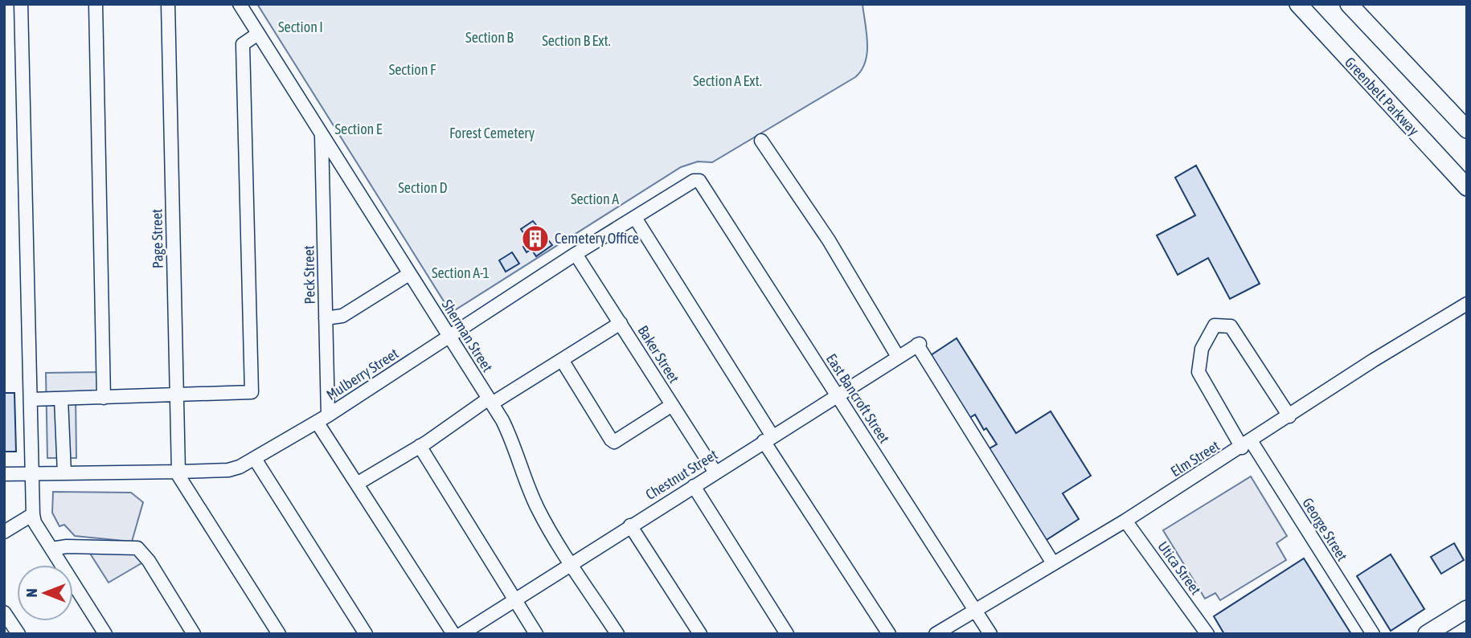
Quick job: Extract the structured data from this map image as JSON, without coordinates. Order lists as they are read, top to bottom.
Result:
{
  "streets": {
    "main road": ["Greenbelt Parkway"],
    "street": [
      "Page Street",
      "Peck Street",
      "Sherman Street",
      "Baker Street",
      "Mulberry Street",
      "East Bancroft Street",
      "Elm Street",
      "Chestnut Street",
      "George Street",
      "Utica Street"
    ]
  },
  "crossings": [
    ["Page Street", "Mulberry Street"],
    ["Peck Street", "Sherman Street"],
    ["Peck Street", "Mulberry Street"],
    ["Sherman Street", "Mulberry Street"],
    ["Sherman Street", "Chestnut Street"],
    ["Baker Street", "Mulberry Street"],
    ["Baker Street", "Chestnut Street"],
    ["Mulberry Street", "East Bancroft Street"],
    ["East Bancroft Street", "Elm Street"],
    ["East Bancroft Street", "Chestnut Street"],
    ["Elm Street", "Chestnut Street"],
    ["Elm Street", "George Street"],
    ["Elm Street", "Utica Street"]
  ],
  "parks": [
    "Section I",
    "Section B",
    "Section B Ext.",
    "Section F",
    "Section A Ext.",
    "Section E",
    "Forest Cemetery",
    "Section D",
    "Section A",
    "Section A-1"
  ],
  "places": {
    "building": ["Cemetery Office"]
  },
  "north": "left"
}
